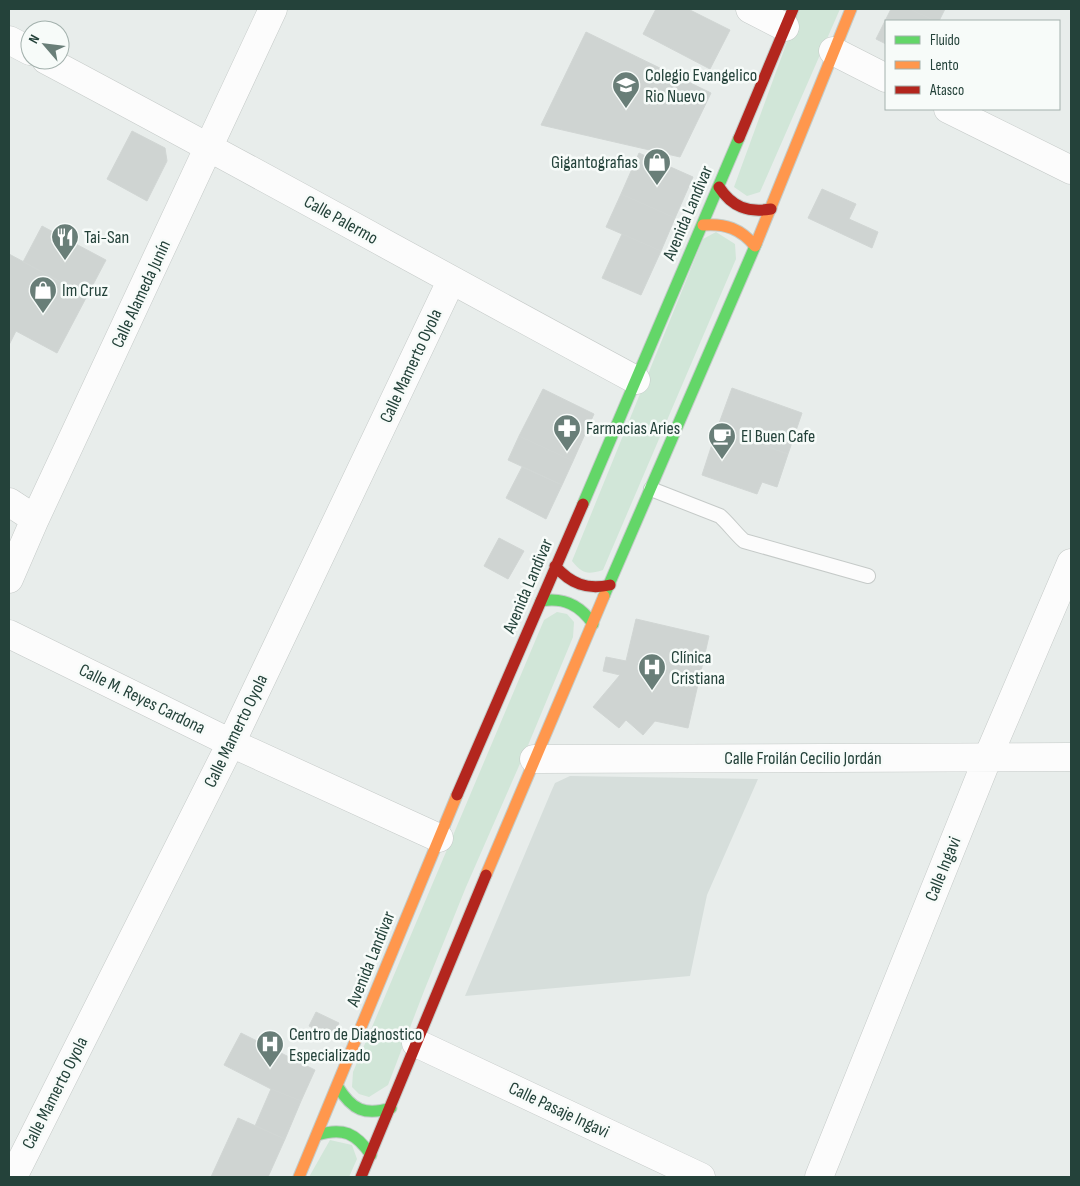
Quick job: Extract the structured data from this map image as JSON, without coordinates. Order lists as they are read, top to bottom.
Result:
{
  "streets": {
    "main road": ["Avenida Landivar"],
    "street": [
      "Calle Palermo",
      "Calle Alameda Junín",
      "Calle Mamerto Oyola",
      "Calle M. Reyes Cardona",
      "Calle Froilán Cecilio Jordán",
      "Calle Ingavi",
      "Calle Pasaje Ingavi"
    ]
  },
  "crossings": [
    ["Avenida Landivar", "Calle Palermo"],
    ["Avenida Landivar", "Calle M. Reyes Cardona"],
    ["Calle Palermo", "Calle Alameda Junín"],
    ["Calle Palermo", "Calle Mamerto Oyola"],
    ["Calle Mamerto Oyola", "Calle M. Reyes Cardona"],
    ["Calle Froilán Cecilio Jordán", "Calle Ingavi"]
  ],
  "places": {
    "school or university": ["Colegio Evangelico Rio Nuevo"],
    "shop": ["Gigantografias", "Im Cruz"],
    "restaurant": ["Tai-San"],
    "pharmacy": ["Farmacias Aries"],
    "cafe": ["El Buen Cafe"],
    "hospital": ["Clínica Cristiana", "Centro de Diagnostico Especializado"]
  },
  "legend": ["Fluido", "Lento", "Atasco"],
  "north": "top left"
}
